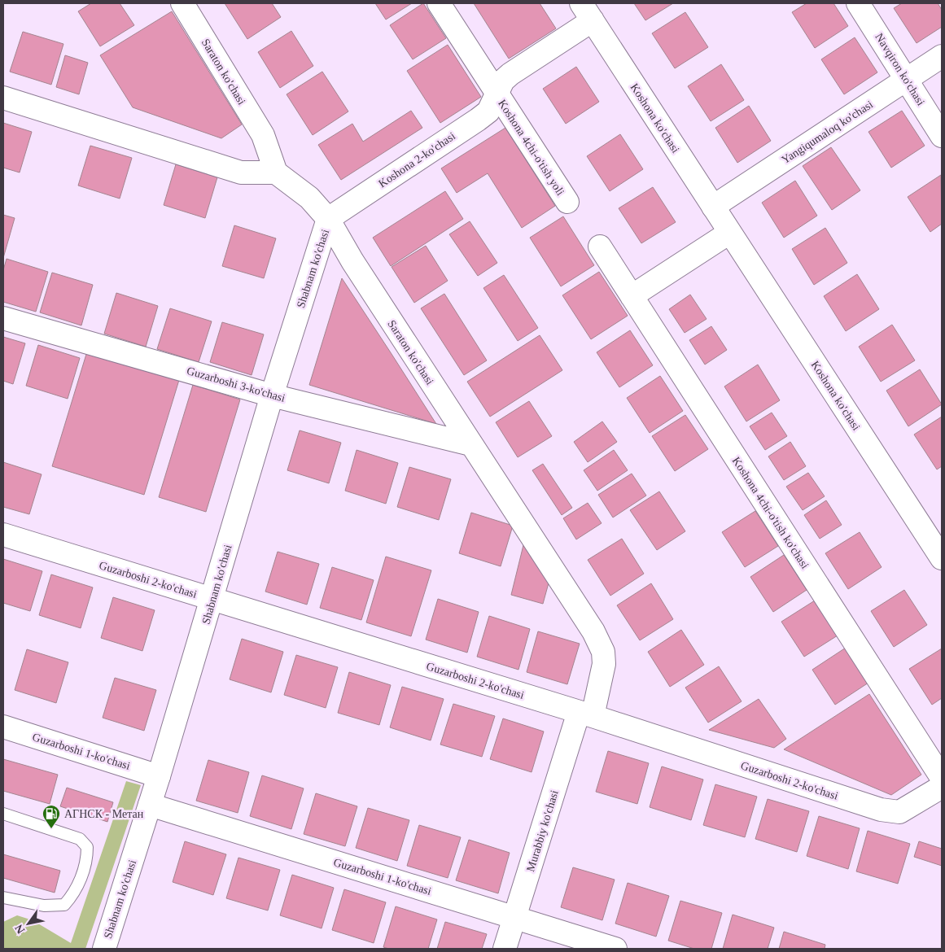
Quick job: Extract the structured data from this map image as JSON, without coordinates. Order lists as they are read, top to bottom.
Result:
{
  "streets": {
    "street": [
      "Navqiron ko'chasi",
      "Saraton ko'chasi",
      "Koshona ko'chasi",
      "Yangiqumaloq ko'chasi",
      "Koshona 4chi-o'tish yoli",
      "Koshona 2-ko'chasi",
      "Shabnam ko'chasi",
      "Guzarboshi 3-ko'chasi",
      "Koshona 4chi-o'tish ko'chasi",
      "Guzarboshi 2-ko'chasi",
      "Guzarboshi 1-ko'chasi",
      "Murabbiy ko'chasi"
    ]
  },
  "crossings": [
    ["Navqiron ko'chasi", "Yangiqumaloq ko'chasi"],
    ["Saraton ko'chasi", "Koshona 2-ko'chasi"],
    ["Saraton ko'chasi", "Shabnam ko'chasi"],
    ["Saraton ko'chasi", "Guzarboshi 3-ko'chasi"],
    ["Saraton ko'chasi", "Guzarboshi 2-ko'chasi"],
    ["Saraton ko'chasi", "Murabbiy ko'chasi"],
    ["Koshona ko'chasi", "Yangiqumaloq ko'chasi"],
    ["Koshona ko'chasi", "Koshona 2-ko'chasi"],
    ["Koshona 4chi-o'tish yoli", "Koshona 2-ko'chasi"],
    ["Koshona 2-ko'chasi", "Shabnam ko'chasi"],
    ["Shabnam ko'chasi", "Guzarboshi 3-ko'chasi"],
    ["Shabnam ko'chasi", "Guzarboshi 2-ko'chasi"],
    ["Shabnam ko'chasi", "Guzarboshi 1-ko'chasi"],
    ["Guzarboshi 2-ko'chasi", "Murabbiy ko'chasi"],
    ["Guzarboshi 1-ko'chasi", "Murabbiy ko'chasi"]
  ],
  "places": {
    "fuel station": ["АГНСК - Метан"]
  },
  "north": "bottom left"
}
